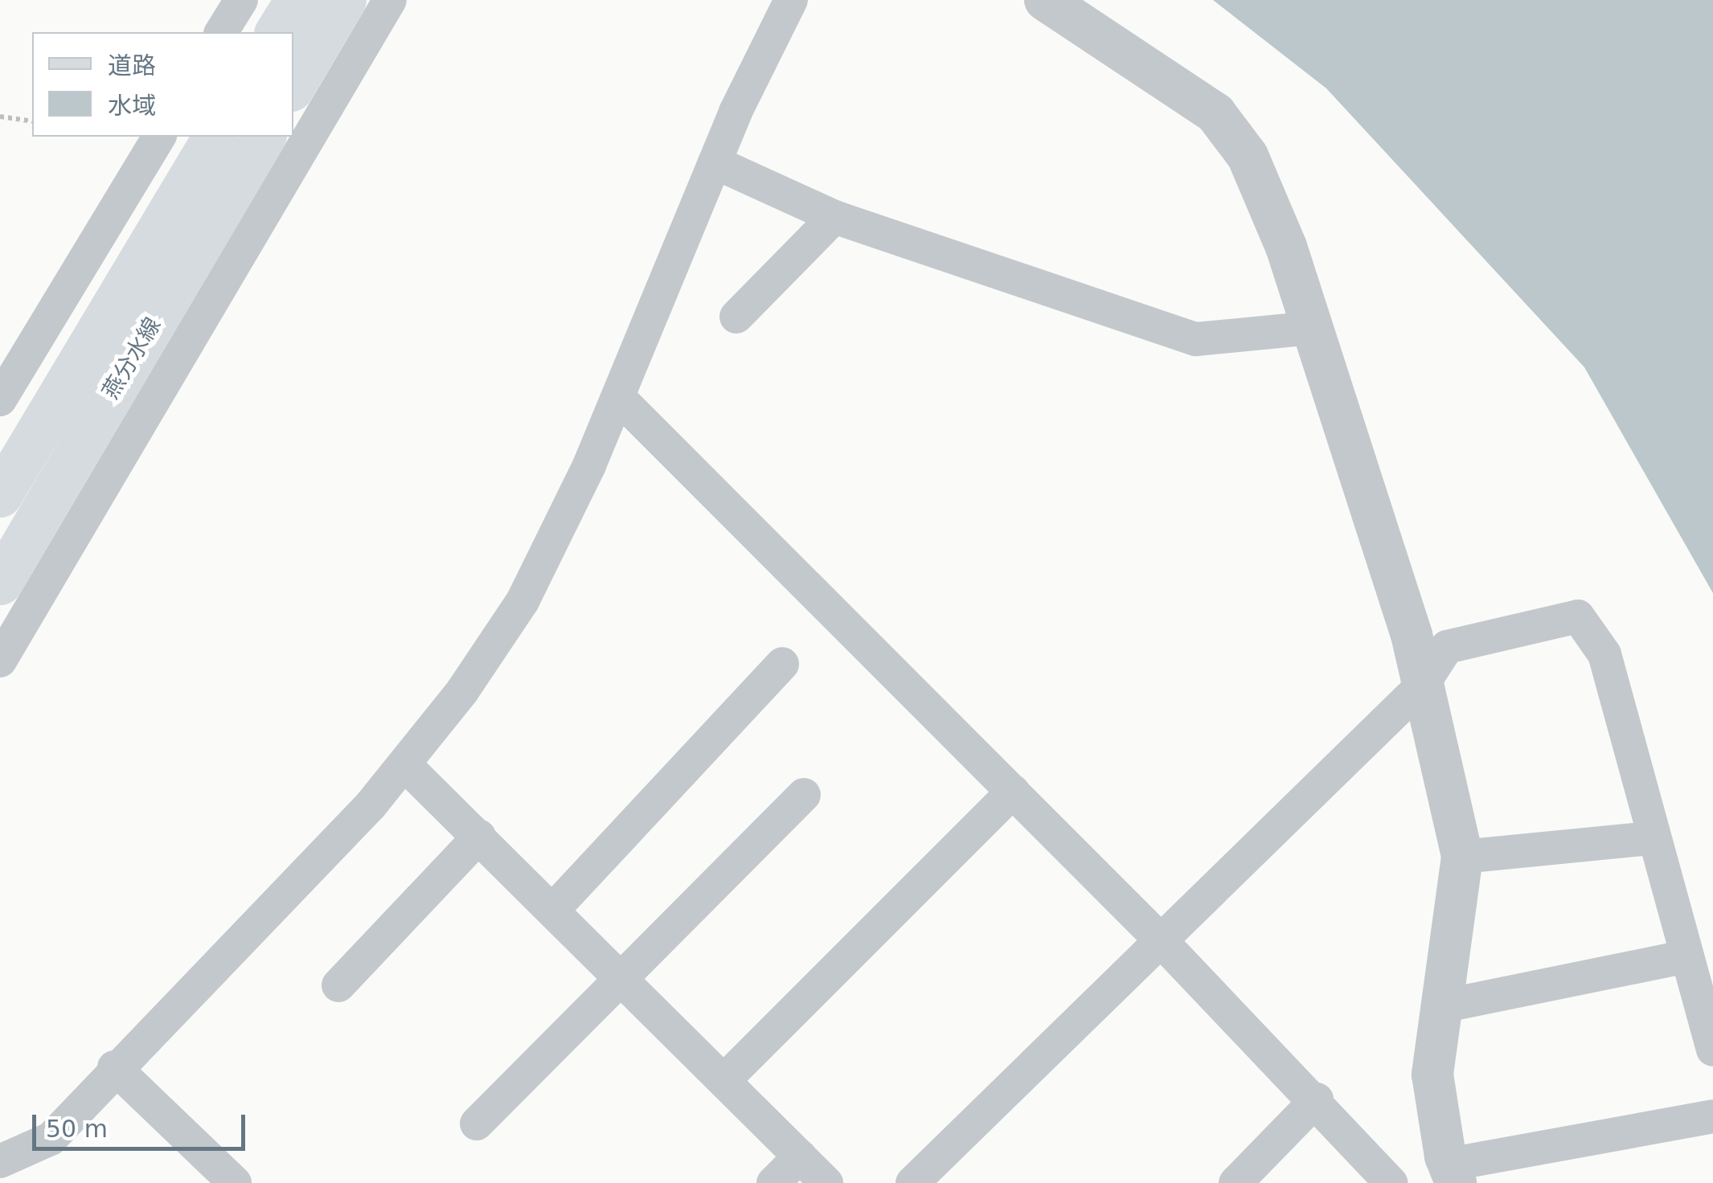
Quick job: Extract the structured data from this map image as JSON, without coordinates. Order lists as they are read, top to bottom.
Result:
{
  "streets": {
    "main road": ["燕分水線"]
  },
  "legend": ["道路", "水域"],
  "scale_bar": "50 m"
}
